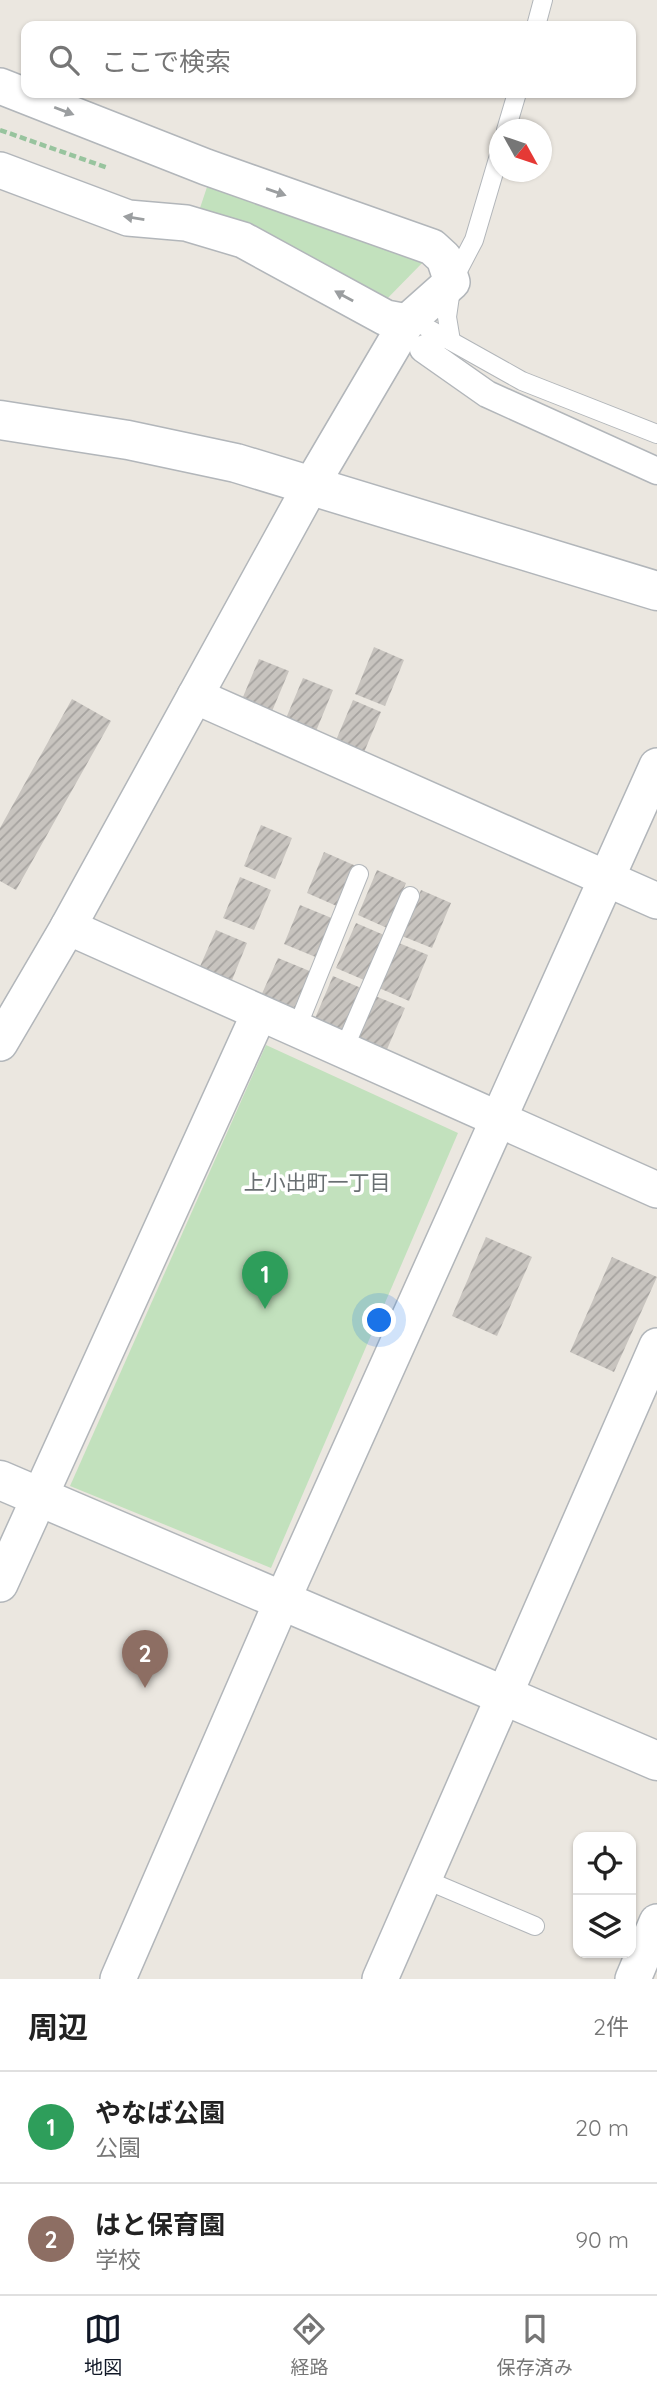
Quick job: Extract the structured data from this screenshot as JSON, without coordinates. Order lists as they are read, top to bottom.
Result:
{
  "districts": ["上小出町一丁目"],
  "north": "bottom right",
  "page": {
    "search": "ここで検索",
    "pins": ["1", "2"],
    "heading": ["周辺", "2件"],
    "list": [
      {
        "mark": "1",
        "name": "やなば公園",
        "note": "公園",
        "value": "20 m"
      },
      {
        "mark": "2",
        "name": "はと保育園",
        "note": "学校",
        "value": "90 m"
      }
    ],
    "nav": ["地図", "経路", "保存済み"]
  }
}
